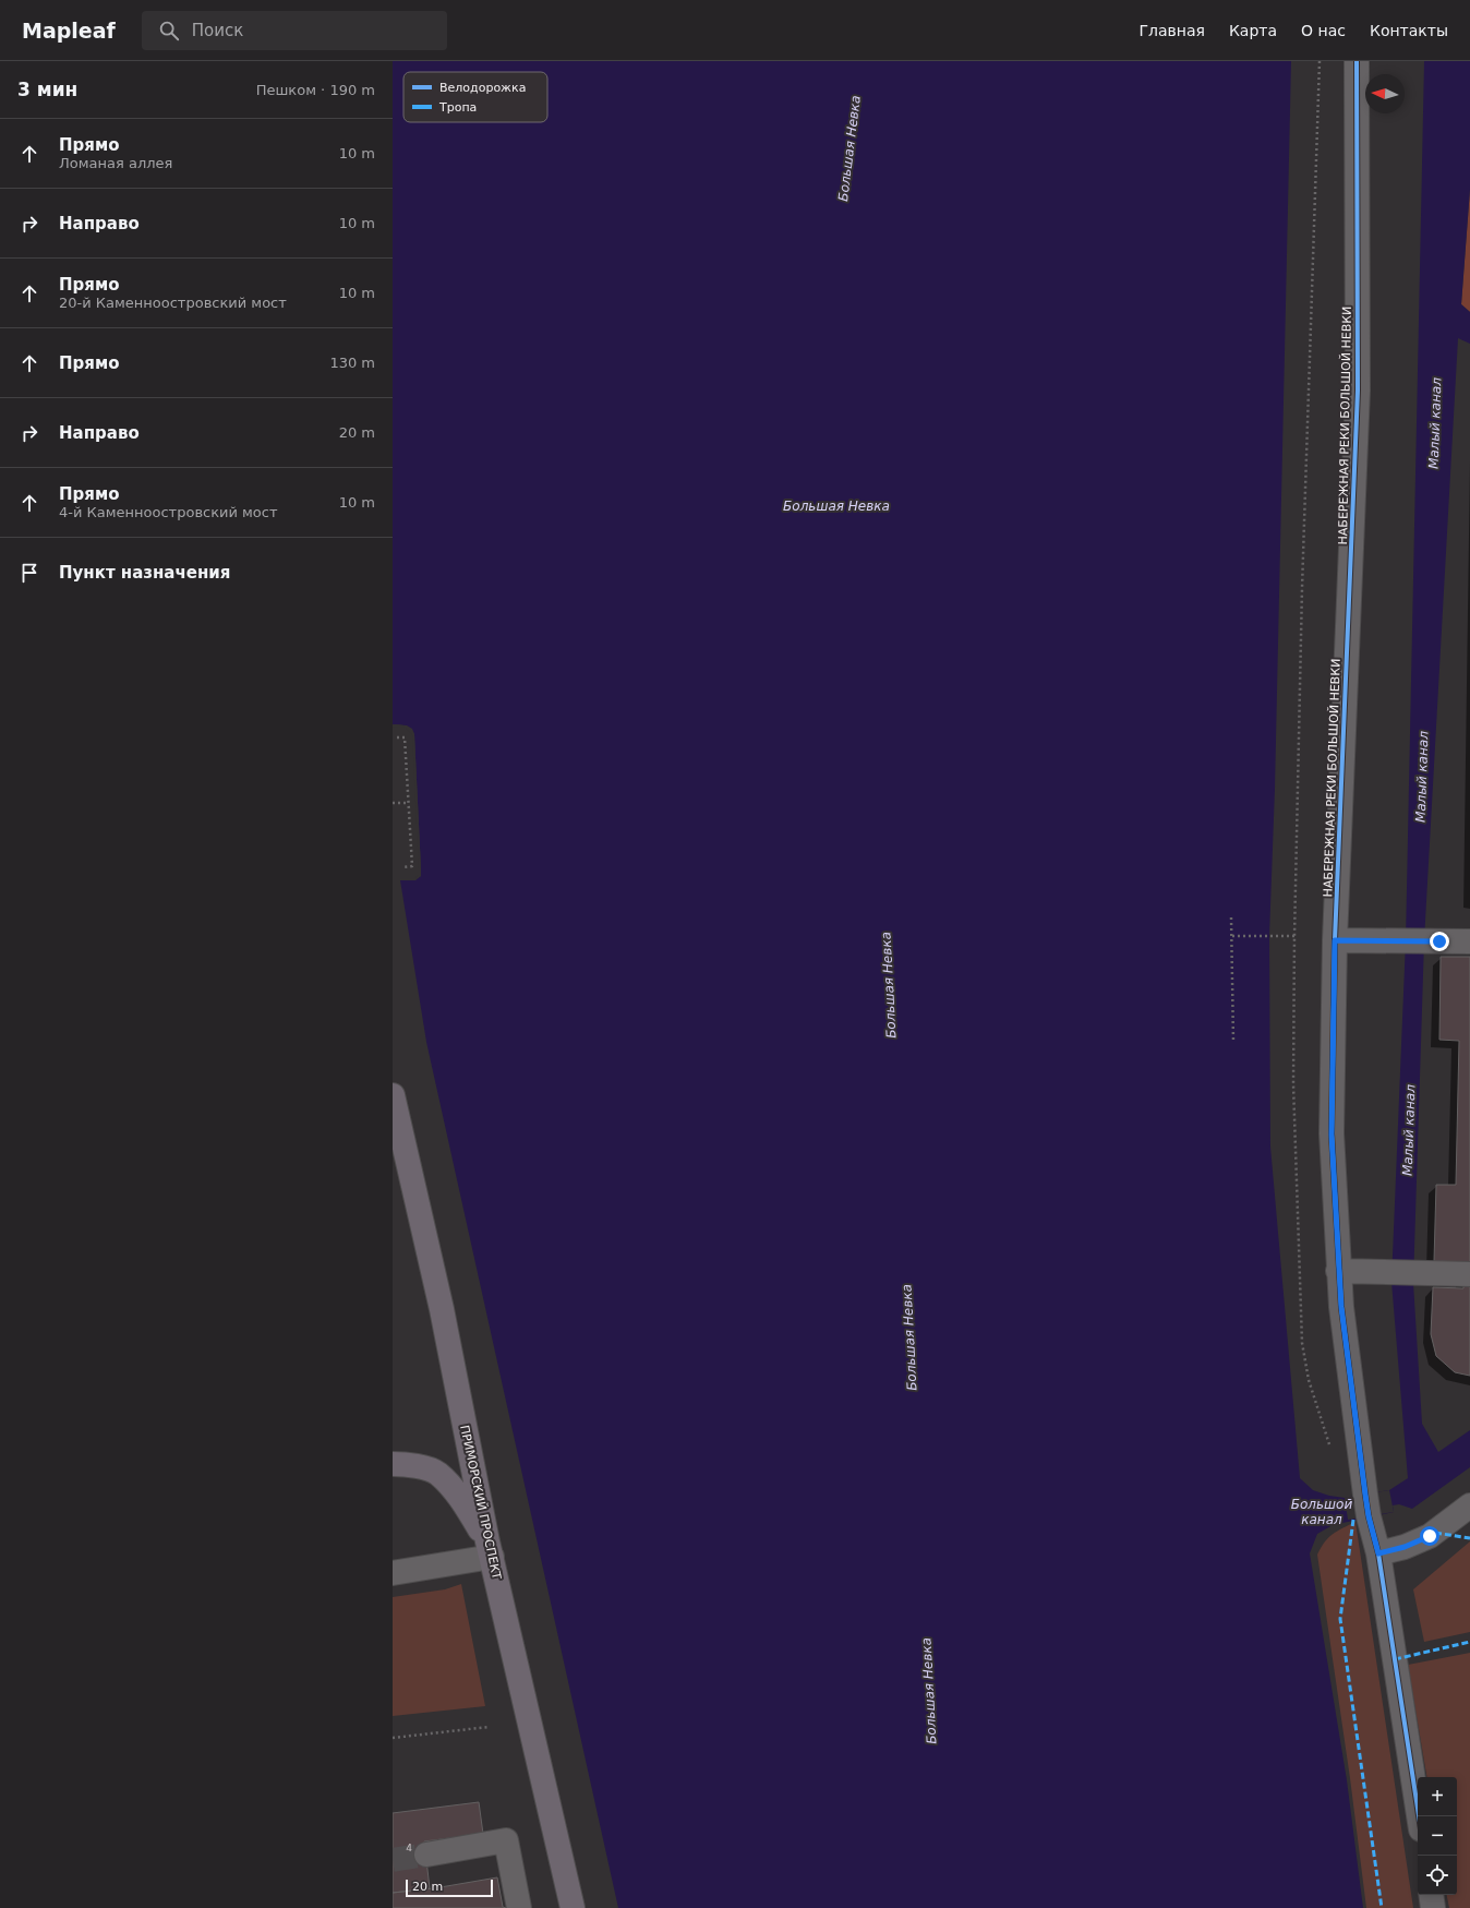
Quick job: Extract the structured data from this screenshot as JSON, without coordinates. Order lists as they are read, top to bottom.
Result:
{
  "streets": {
    "main road": ["ПРИМОРСКИЙ ПРОСПЕКТ"],
    "street": ["НАБЕРЕЖНАЯ РЕКИ БОЛЬШОЙ НЕВКИ"]
  },
  "water": ["Большая Невка", "Малый канал", "Большой канал"],
  "house_numbers": ["4"],
  "legend": ["Велодорожка", "Тропа"],
  "scale_bar": "20 m",
  "north": "left",
  "page": {
    "header": "Mapleaf",
    "search": "Поиск",
    "nav": [
      "Главная",
      "Карта",
      "О нас",
      "Контакты"
    ],
    "heading": ["3 мин", "Пешком · 190 m"],
    "list": [
      ["Прямо", "Ломаная аллея", "10 m"],
      ["Направо", "10 m"],
      ["Прямо", "20-й Каменноостровский мост", "10 m"],
      ["Прямо", "130 m"],
      ["Направо", "20 m"],
      ["Прямо", "4-й Каменноостровский мост", "10 m"],
      "Пункт назначения"
    ],
    "map_buttons": ["+", "−"],
    "scale": "20 m"
  }
}
